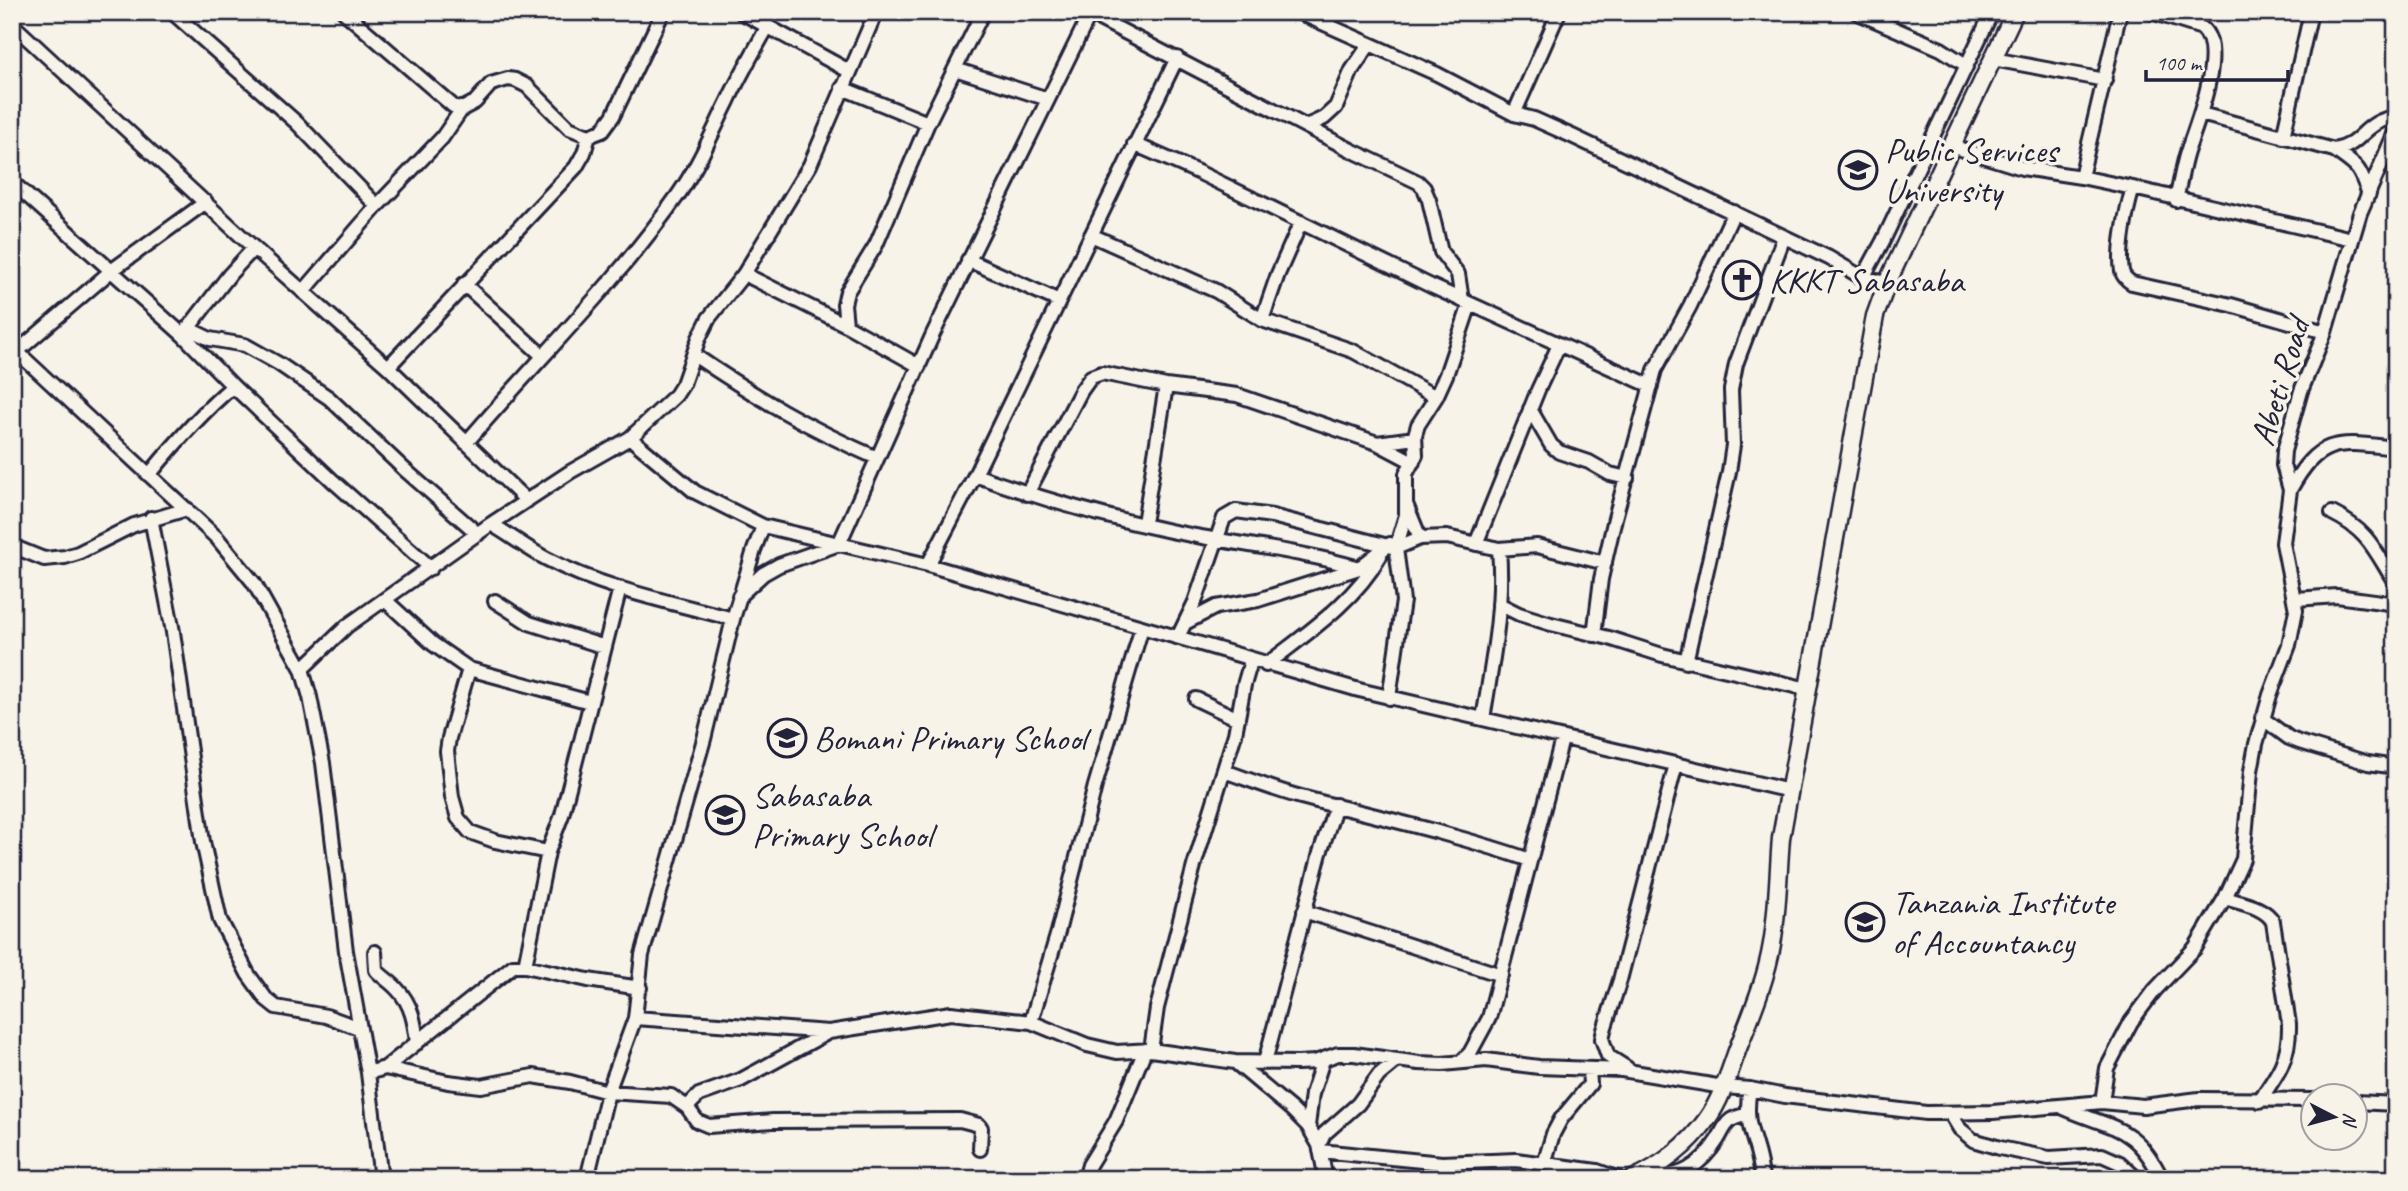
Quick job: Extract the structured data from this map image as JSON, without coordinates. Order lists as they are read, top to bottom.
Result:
{
  "streets": {
    "street": ["Abeti Road"]
  },
  "places": {
    "school or university": [
      "Public Services University",
      "Bomani Primary School",
      "Sabasaba Primary School",
      "Tanzania Institute of Accountancy"
    ],
    "church": ["KKKT Sabasaba"]
  },
  "scale_bar": "100 m",
  "north": "right"
}
